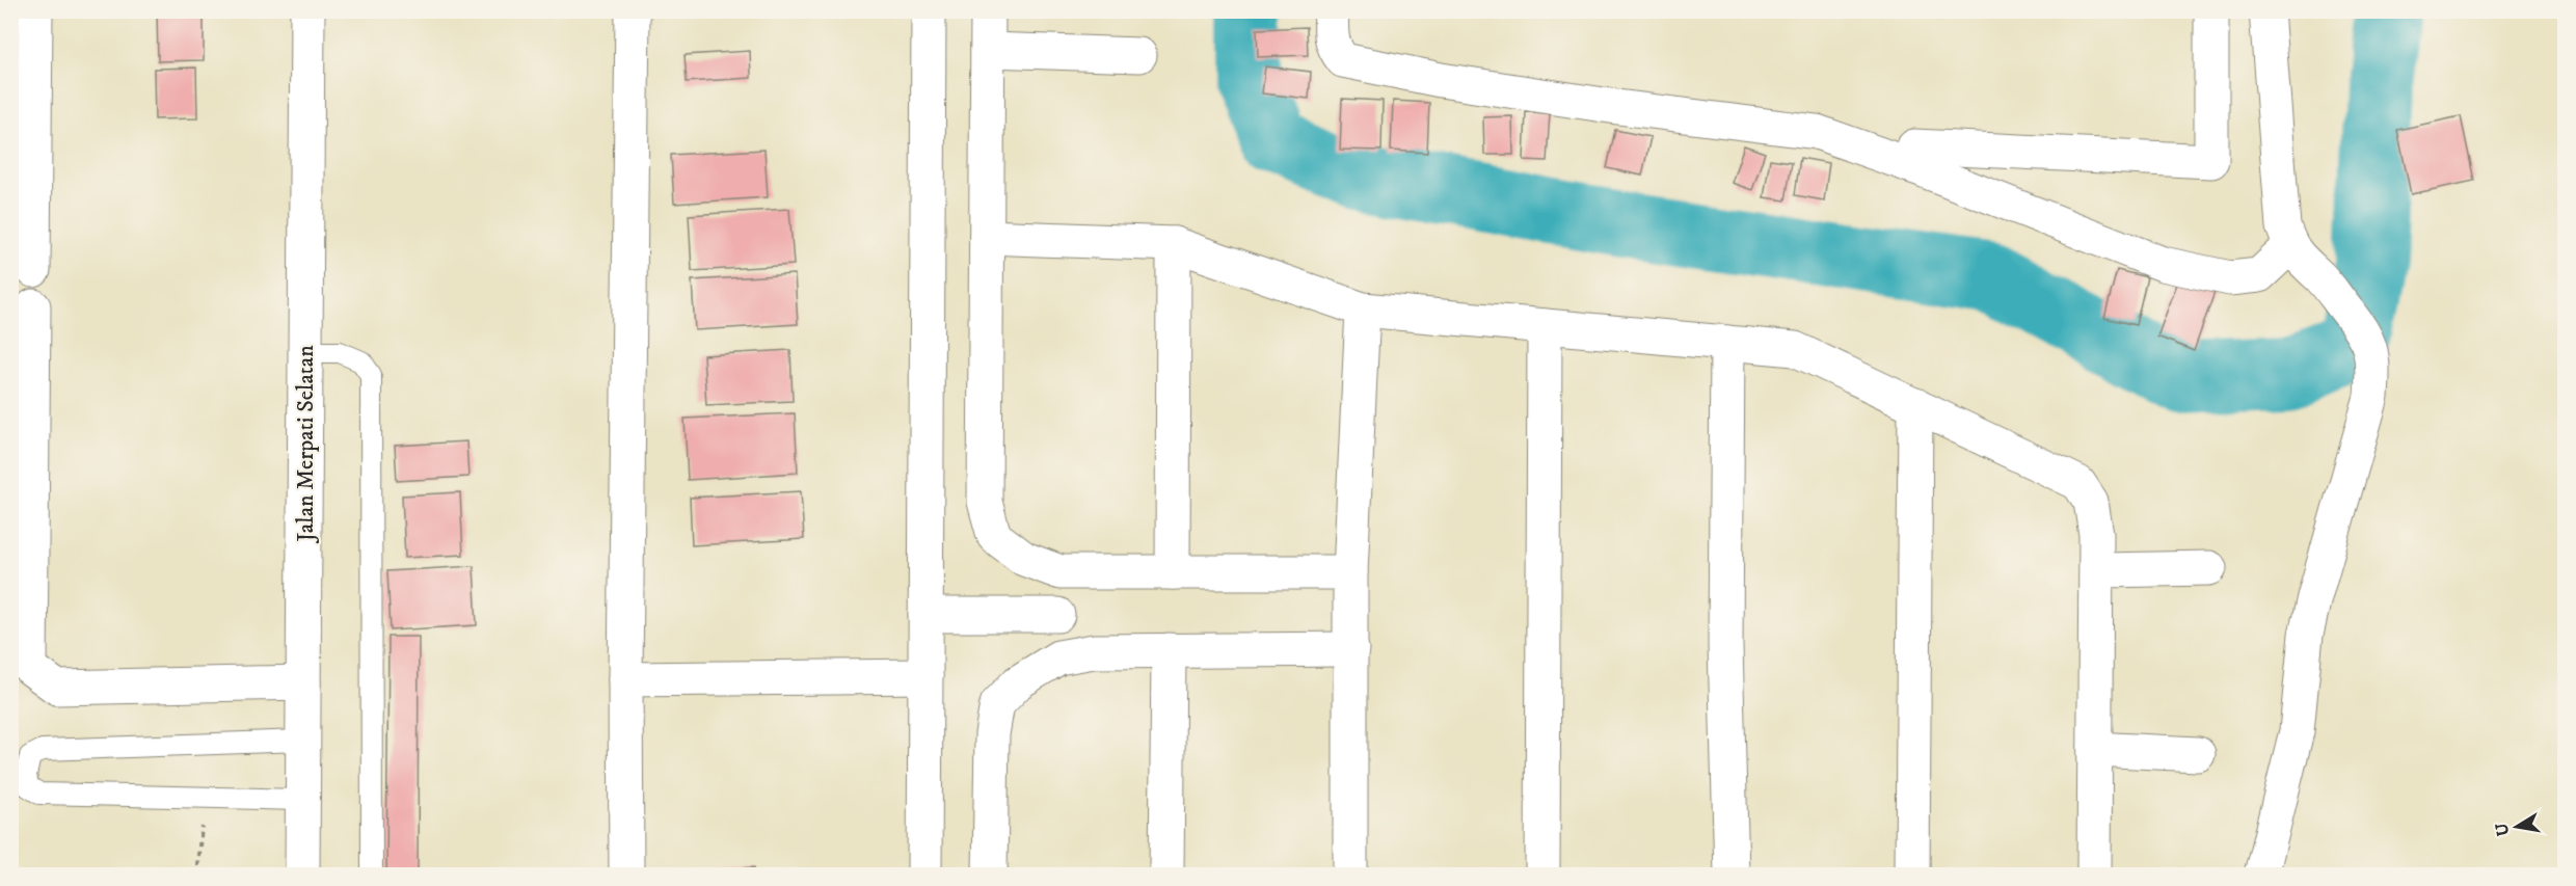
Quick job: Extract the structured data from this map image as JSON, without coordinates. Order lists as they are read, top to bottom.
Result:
{
  "streets": {
    "street": ["Jalan Merpati Selatan"]
  },
  "north": "left"
}
